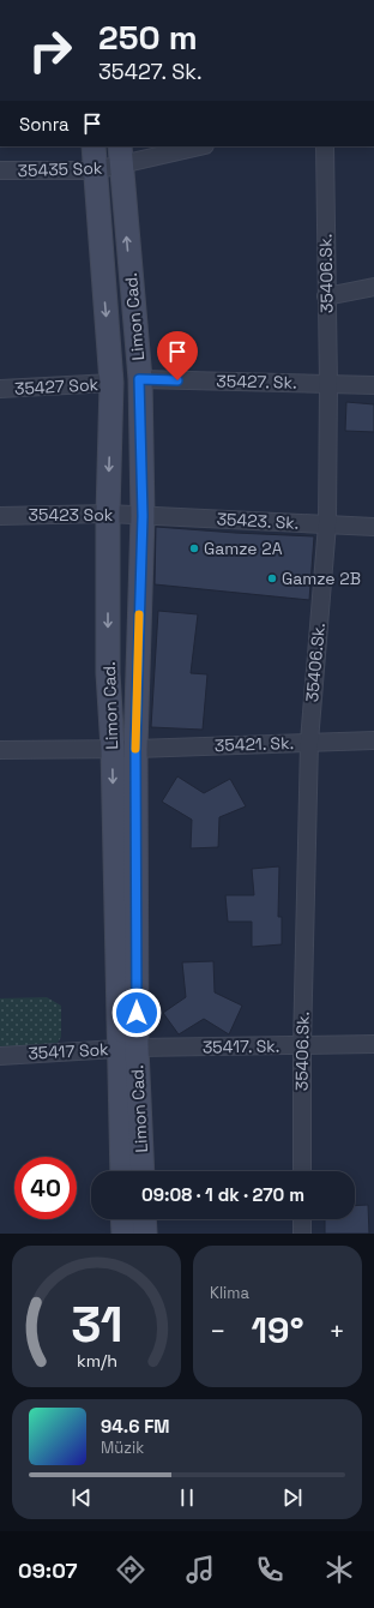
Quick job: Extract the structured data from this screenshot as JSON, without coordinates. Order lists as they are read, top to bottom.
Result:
{
  "streets": {
    "street": [
      "35435 Sok",
      "35406.Sk.",
      "Limon Cad.",
      "35427. Sk.",
      "35427 Sok",
      "35423 Sok",
      "35423. Sk.",
      "35421. Sk.",
      "35417. Sk.",
      "35417 Sok"
    ]
  },
  "crossings": [
    ["35435 Sok", "Limon Cad."],
    ["35406.Sk.", "35427. Sk."],
    ["35406.Sk.", "35423. Sk."],
    ["35406.Sk.", "35421. Sk."],
    ["35406.Sk.", "35417. Sk."],
    ["Limon Cad.", "35427. Sk."],
    ["Limon Cad.", "35427 Sok"],
    ["Limon Cad.", "35423 Sok"],
    ["Limon Cad.", "35423. Sk."],
    ["Limon Cad.", "35421. Sk."],
    ["Limon Cad.", "35417. Sk."],
    ["Limon Cad.", "35417 Sok"],
    ["35423 Sok", "35423. Sk."],
    ["35417. Sk.", "35417 Sok"]
  ],
  "places": ["Gamze 2A", "Gamze 2B"],
  "page": {
    "turn": ["250 m", "35427. Sk."],
    "then": "Sonra",
    "limit": "40",
    "trip": "09:08 · 1 dk · 270 m",
    "tile": "Klima",
    "heat": ["−", "19°", "+"],
    "song": ["94.6 FM", "Müzik"],
    "tabs": "09:07",
    "gauge": ["31", "km/h"]
  }
}
